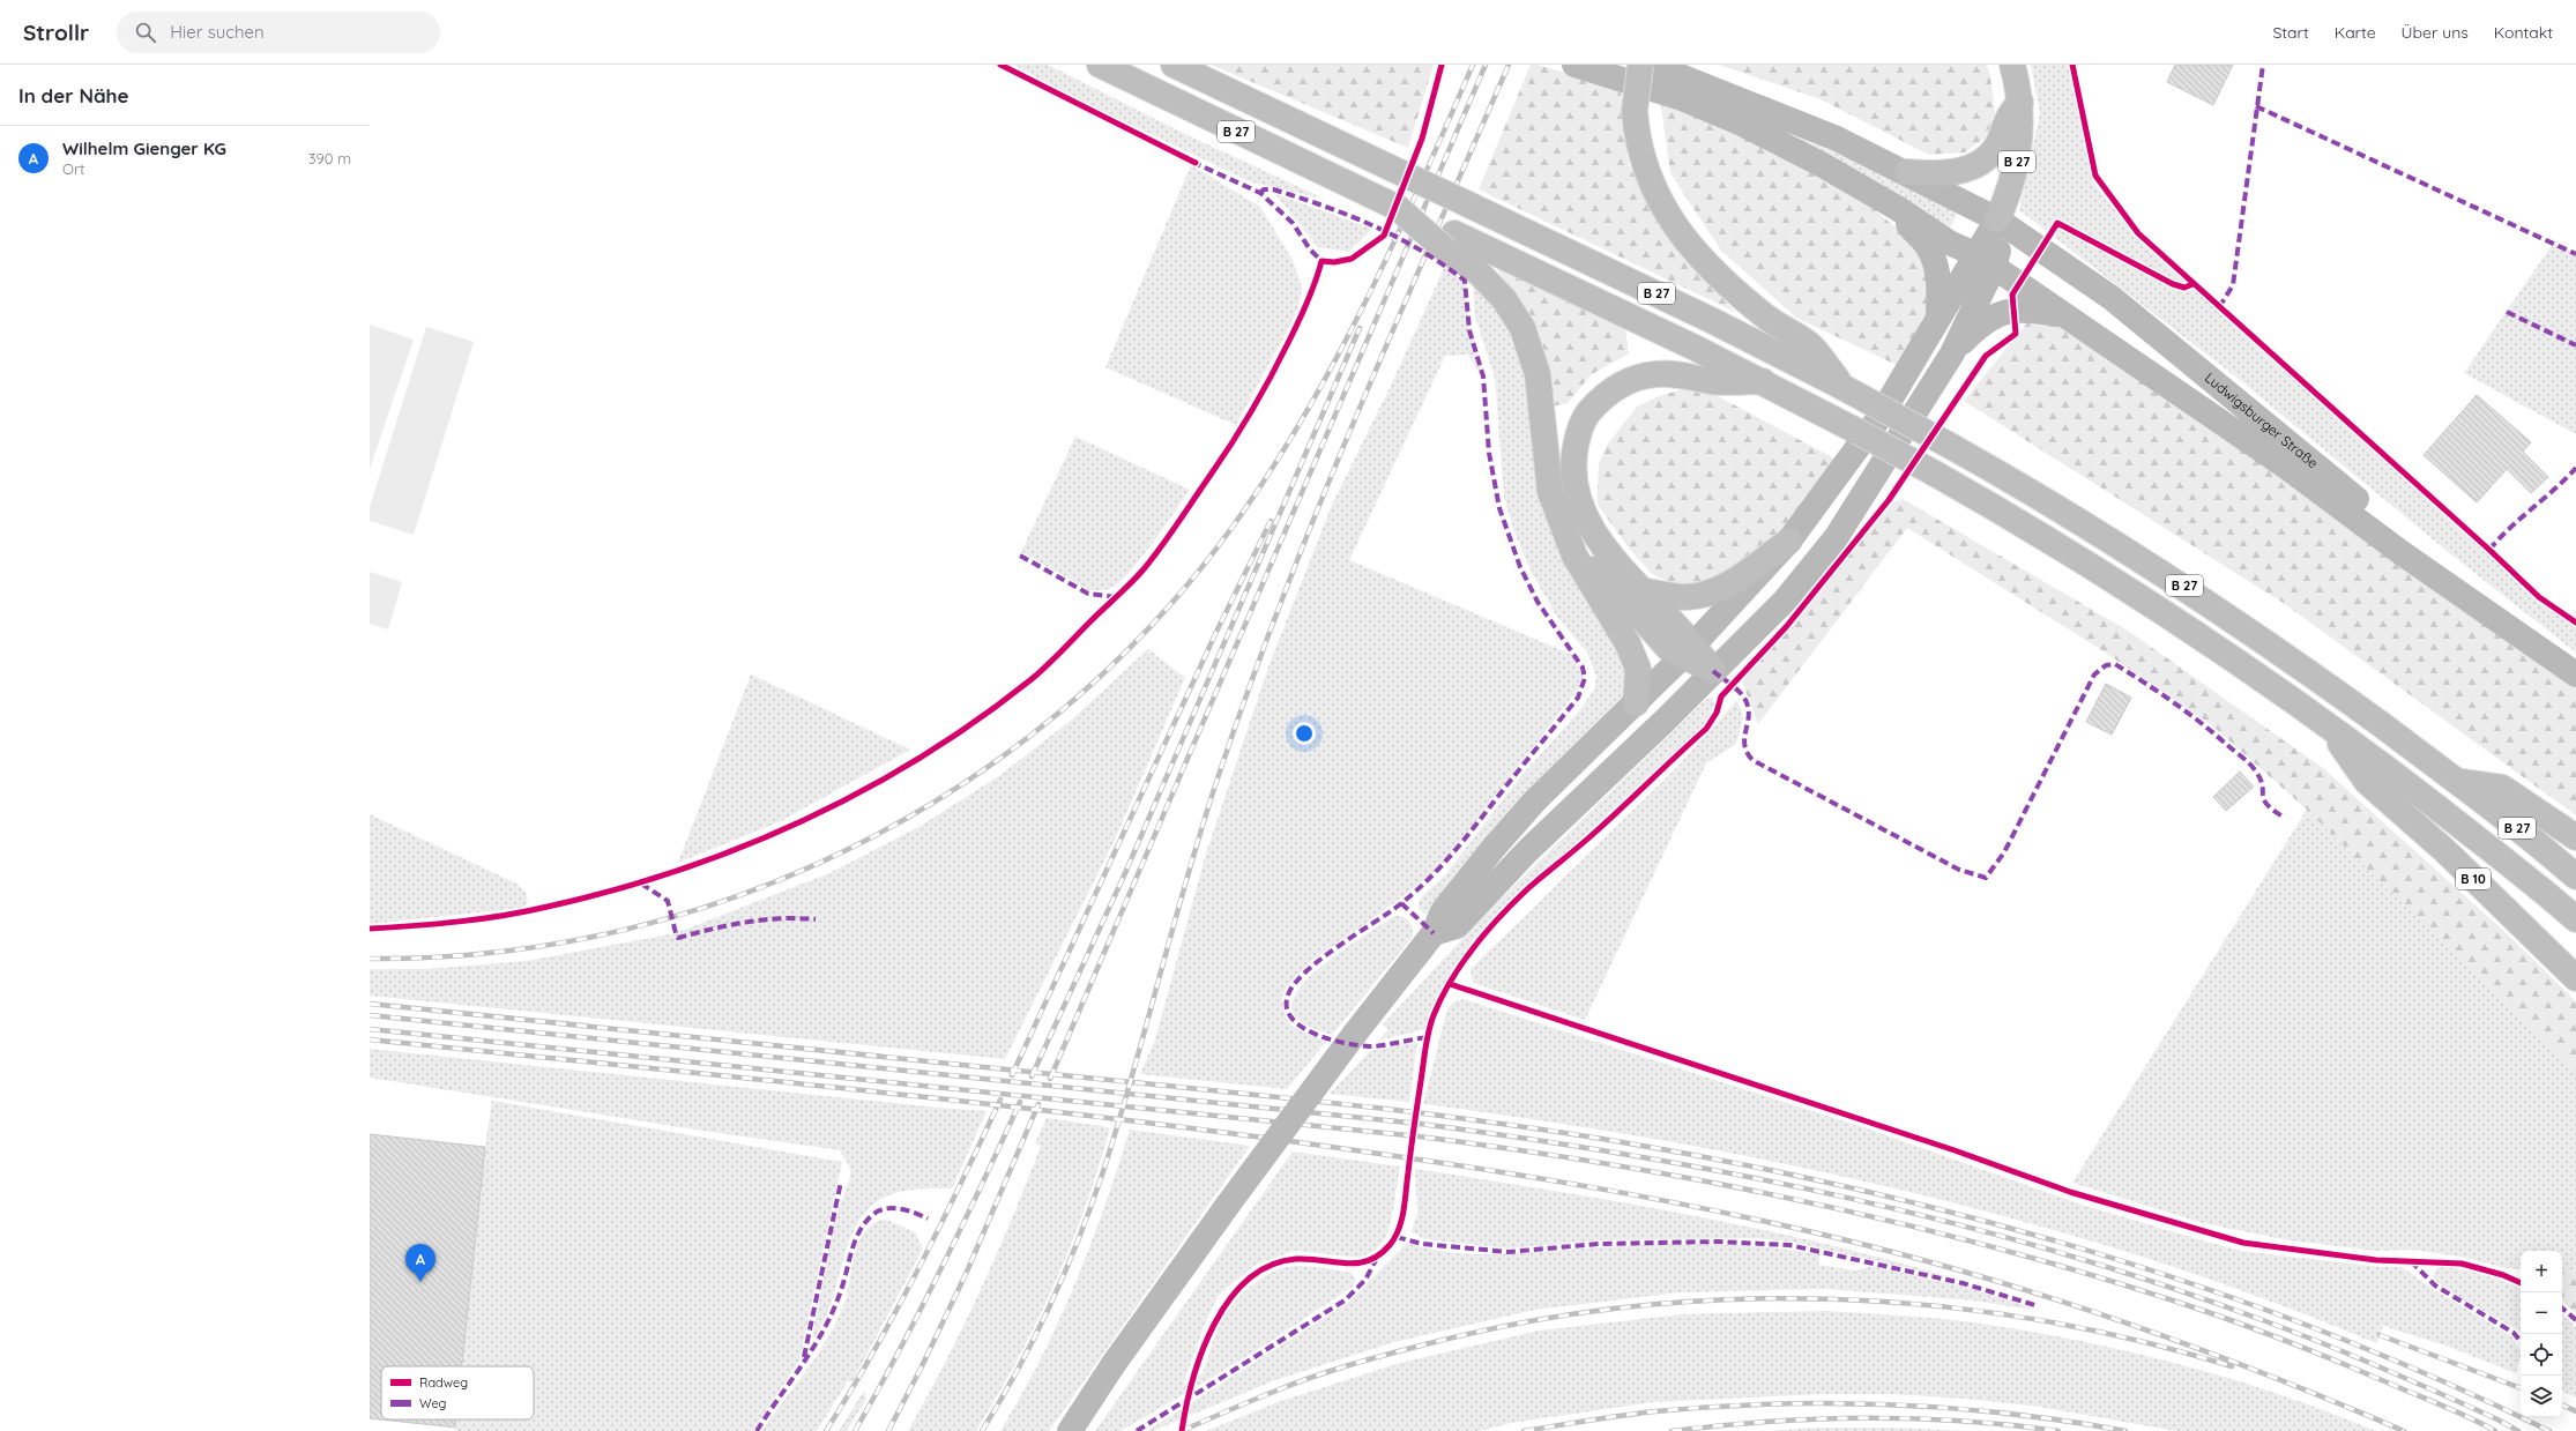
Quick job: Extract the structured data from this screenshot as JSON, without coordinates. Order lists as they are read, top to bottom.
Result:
{
  "streets": {
    "highway": ["B 27", "B 10"],
    "main road": ["Ludwigsburger Straße"]
  },
  "crossings": [
    ["B 27", "Ludwigsburger Straße"],
    ["B 27", "B 10"]
  ],
  "legend": ["Radweg", "Weg"],
  "page": {
    "header": "Strollr",
    "search": "Hier suchen",
    "nav": [
      "Start",
      "Karte",
      "Über uns",
      "Kontakt"
    ],
    "heading": "In der Nähe",
    "list": [
      {
        "mark": "A",
        "name": "Wilhelm Gienger KG",
        "note": "Ort",
        "value": "390 m"
      }
    ],
    "pins": "A",
    "map_buttons": ["+", "−"]
  }
}
